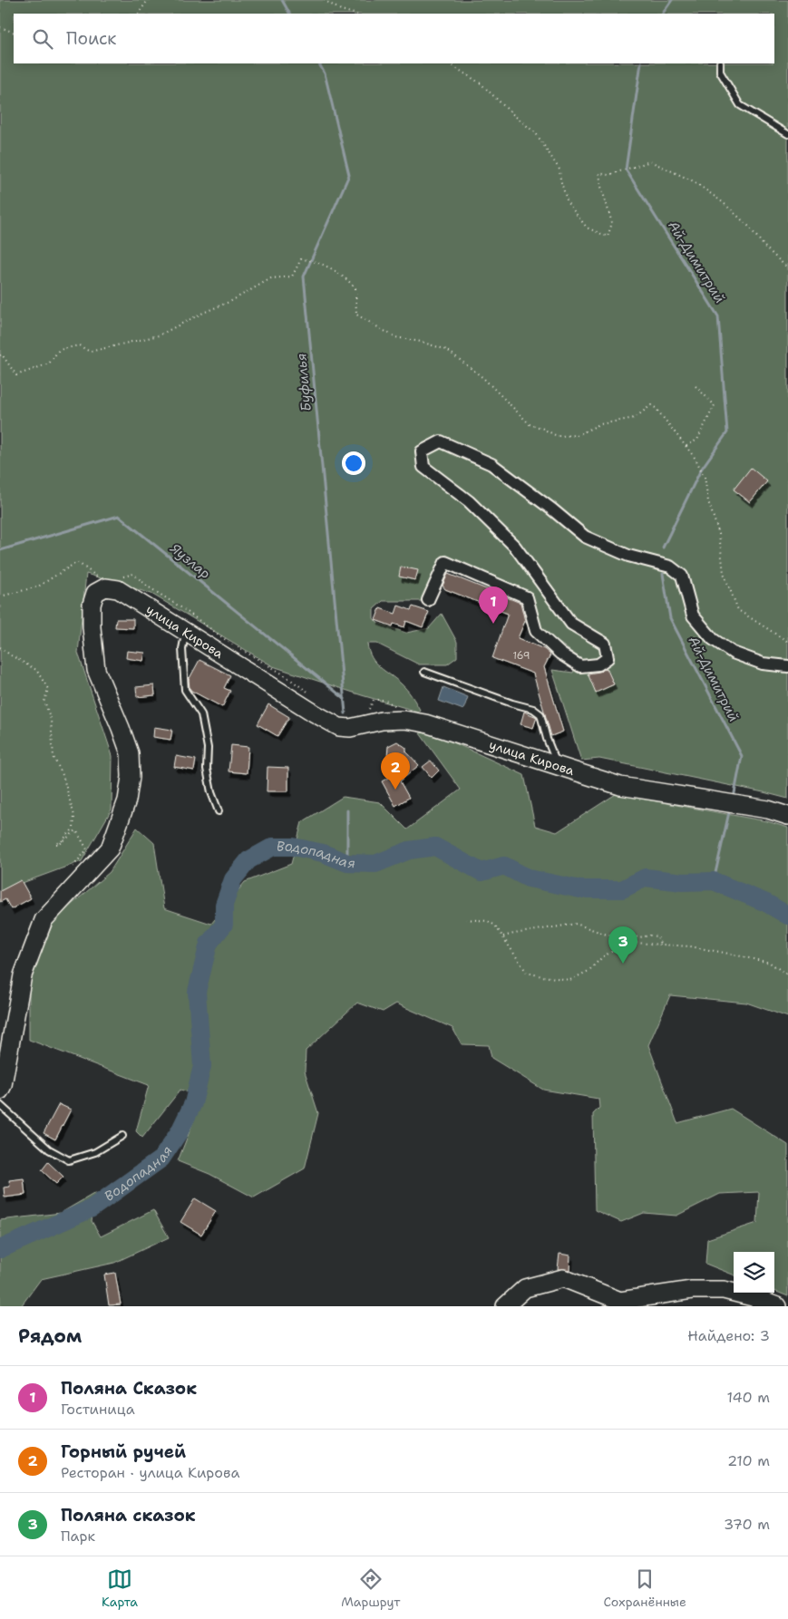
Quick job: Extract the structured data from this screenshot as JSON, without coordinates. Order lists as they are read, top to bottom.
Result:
{
  "streets": {
    "street": ["улица Кирова"]
  },
  "water": [
    "Ай-Димитрий",
    "Буфилья",
    "Яузлар",
    "Водопадная"
  ],
  "house_numbers": ["169"],
  "page": {
    "search": "Поиск",
    "pins": ["1", "2", "3"],
    "heading": ["Рядом", "Найдено: 3"],
    "list": [
      {
        "mark": "1",
        "name": "Поляна Сказок",
        "note": "Гостиница",
        "value": "140 m"
      },
      {
        "mark": "2",
        "name": "Горный ручей",
        "note": "Ресторан · улица Кирова",
        "value": "210 m"
      },
      {
        "mark": "3",
        "name": "Поляна сказок",
        "note": "Парк",
        "value": "370 m"
      }
    ],
    "nav": ["Карта", "Маршрут", "Сохранённые"]
  }
}
